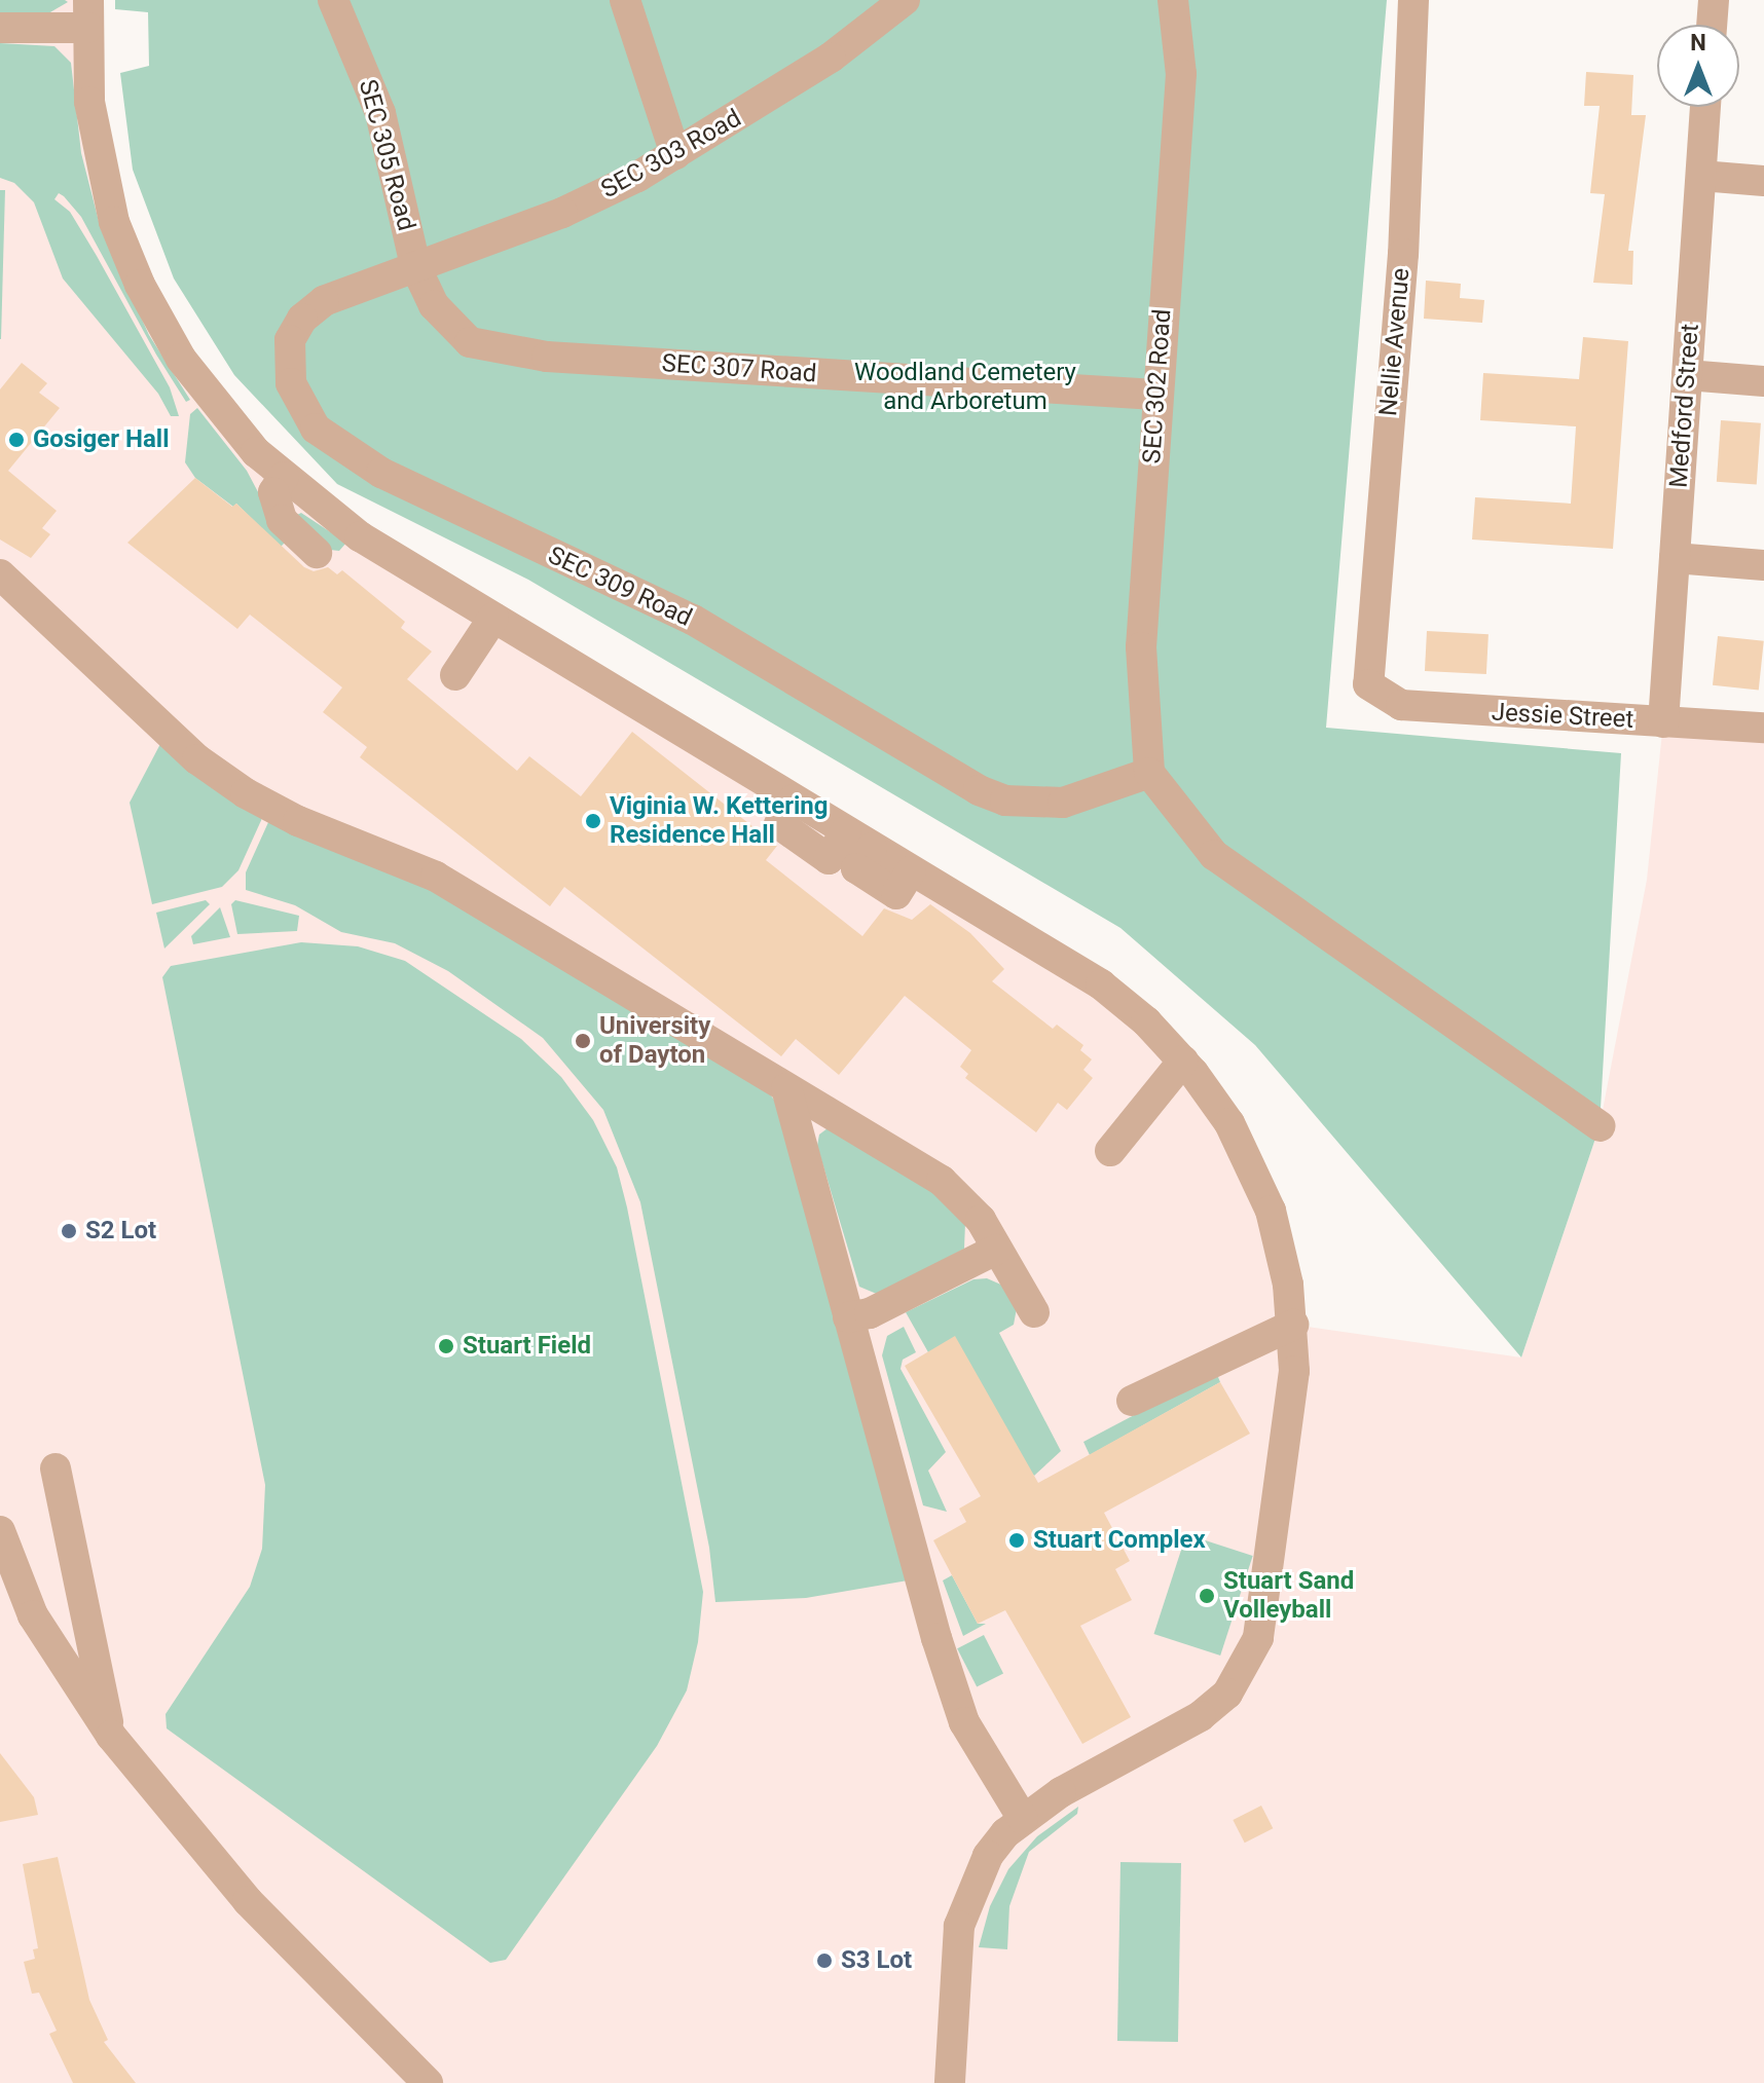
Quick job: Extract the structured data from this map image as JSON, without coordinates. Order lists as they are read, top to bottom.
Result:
{
  "streets": {
    "street": [
      "SEC 303 Road",
      "SEC 305 Road",
      "Nellie Avenue",
      "SEC 307 Road",
      "SEC 302 Road",
      "Medford Street",
      "SEC 309 Road",
      "Jessie Street"
    ]
  },
  "crossings": [
    ["SEC 303 Road", "SEC 305 Road"],
    ["SEC 303 Road", "SEC 307 Road"],
    ["SEC 303 Road", "SEC 309 Road"],
    ["SEC 305 Road", "SEC 307 Road"],
    ["SEC 305 Road", "SEC 309 Road"],
    ["Nellie Avenue", "Jessie Street"],
    ["SEC 307 Road", "SEC 302 Road"],
    ["SEC 307 Road", "SEC 309 Road"],
    ["SEC 302 Road", "SEC 309 Road"],
    ["Medford Street", "Jessie Street"]
  ],
  "parks": ["Woodland Cemetery and Arboretum"],
  "places": [
    "Gosiger Hall",
    "Viginia W. Kettering Residence Hall",
    "University of Dayton",
    "S2 Lot",
    "Stuart Field",
    "Stuart Complex",
    "Stuart Sand Volleyball",
    "S3 Lot"
  ],
  "north": "top"
}
